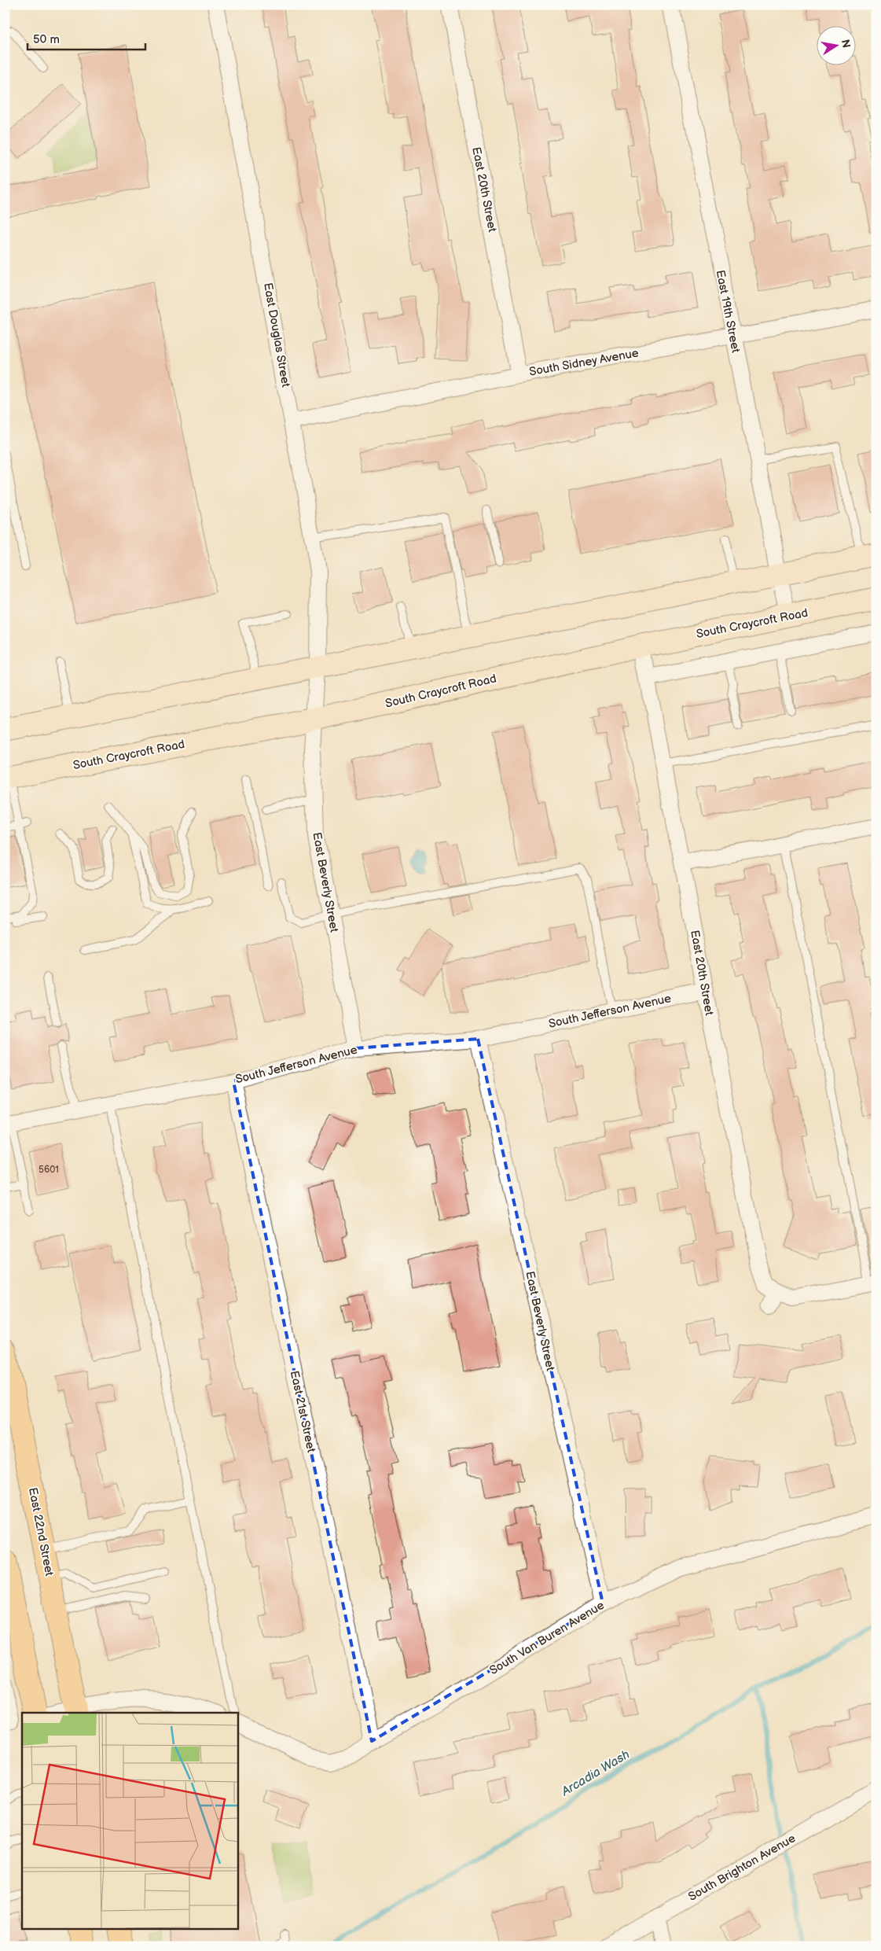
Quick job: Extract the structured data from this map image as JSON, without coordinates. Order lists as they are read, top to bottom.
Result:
{
  "streets": {
    "main road": ["South Craycroft Road", "East 22nd Street"],
    "street": [
      "East 20th Street",
      "East 19th Street",
      "East Douglas Street",
      "South Sidney Avenue",
      "East Beverly Street",
      "South Jefferson Avenue",
      "East 21st Street",
      "South Van Buren Avenue",
      "South Brighton Avenue"
    ]
  },
  "crossings": [
    ["East 20th Street", "South Sidney Avenue"],
    ["East 20th Street", "South Craycroft Road"],
    ["East 20th Street", "South Jefferson Avenue"],
    ["East 19th Street", "South Sidney Avenue"],
    ["East 19th Street", "South Craycroft Road"],
    ["East Douglas Street", "South Sidney Avenue"],
    ["East Douglas Street", "East Beverly Street"],
    ["South Craycroft Road", "East Beverly Street"],
    ["East Beverly Street", "South Jefferson Avenue"],
    ["East Beverly Street", "South Van Buren Avenue"],
    ["South Jefferson Avenue", "East 21st Street"],
    ["East 21st Street", "South Van Buren Avenue"]
  ],
  "water": ["Arcadia Wash"],
  "house_numbers": ["5601"],
  "scale_bar": "50 m",
  "north": "right"
}
